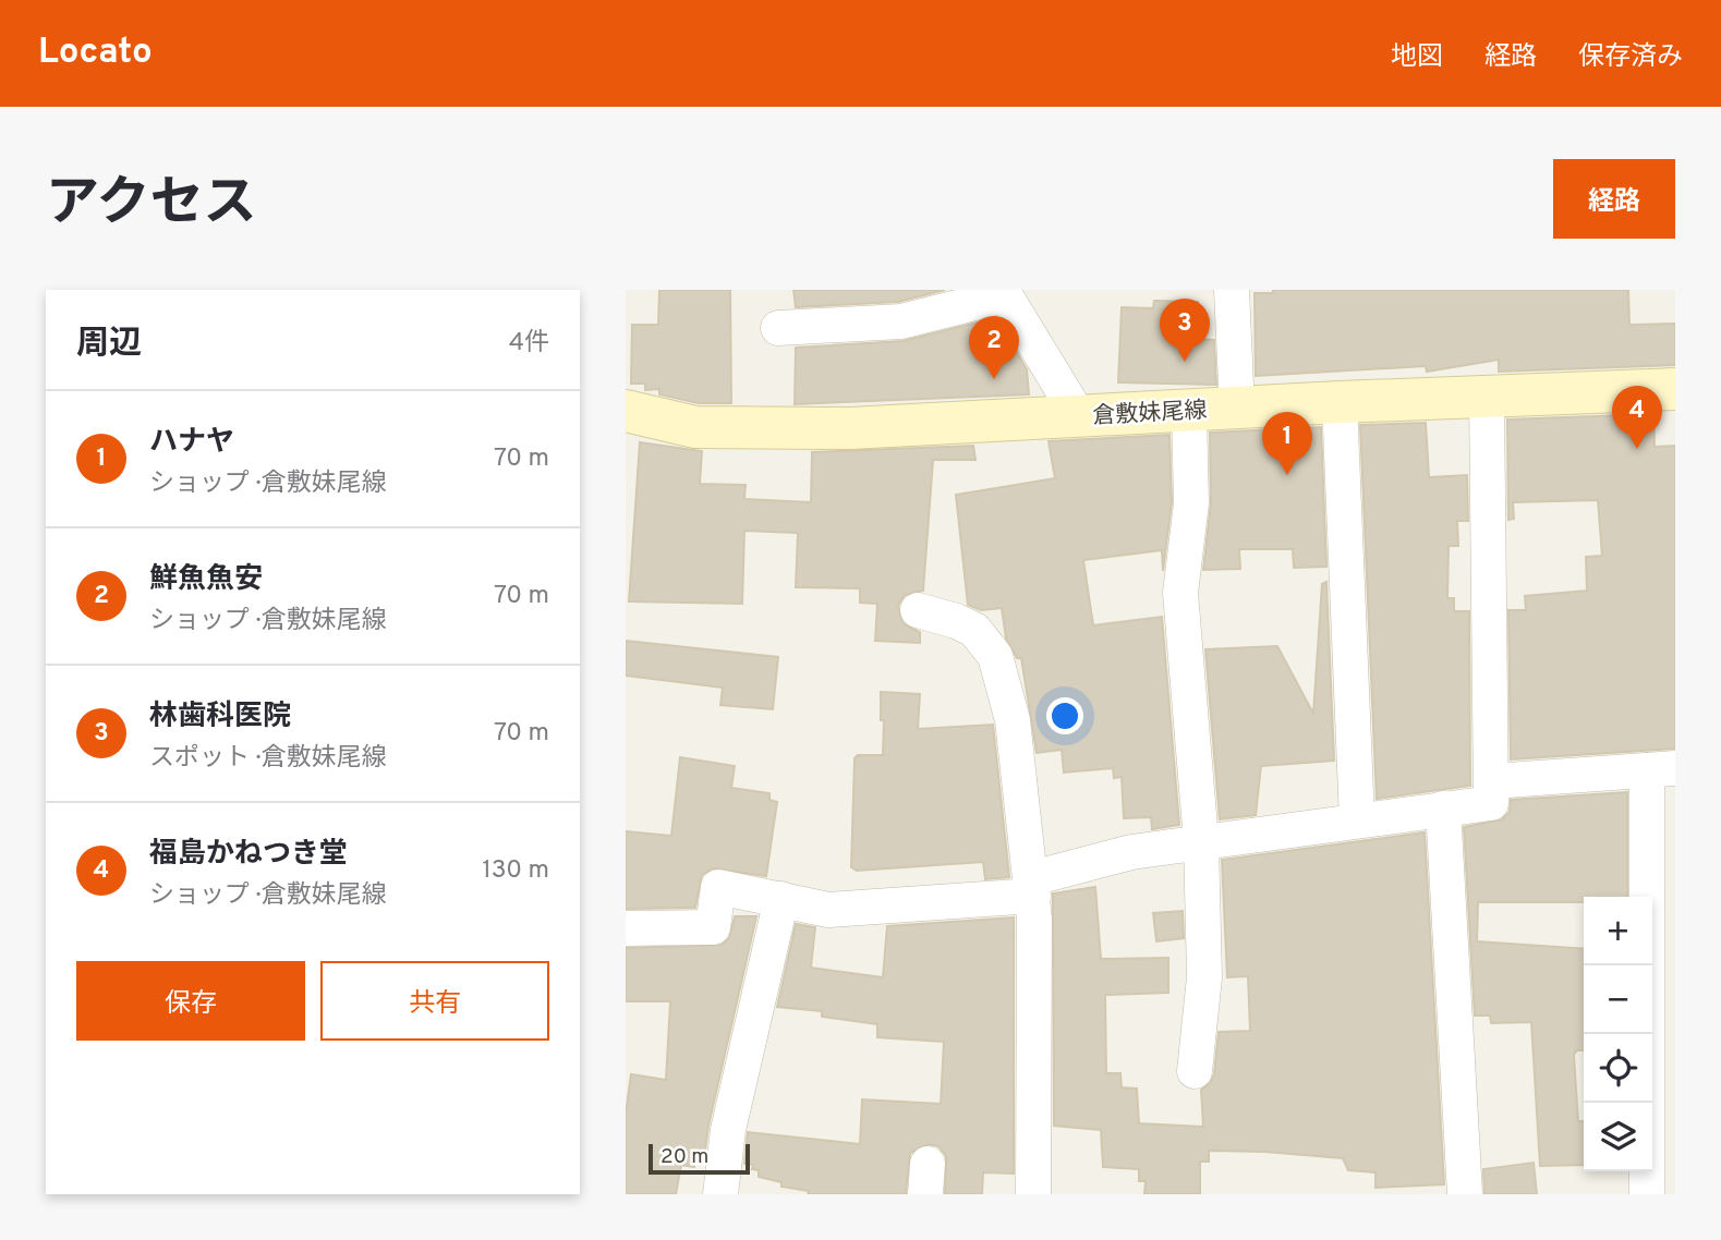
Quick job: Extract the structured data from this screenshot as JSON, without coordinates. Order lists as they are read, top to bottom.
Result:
{
  "streets": {
    "main road": ["倉敷妹尾線"]
  },
  "scale_bar": "20 m",
  "page": {
    "header": "Locato",
    "nav": ["地図", "経路", "保存済み"],
    "title": "アクセス",
    "buttons": [
      "経路",
      ["保存", "共有"]
    ],
    "heading": ["周辺", "4件"],
    "pins": [
      "3",
      "2",
      "4",
      "1"
    ],
    "list": [
      {
        "mark": "1",
        "name": "ハナヤ",
        "note": "ショップ · 倉敷妹尾線",
        "value": "70 m"
      },
      {
        "mark": "2",
        "name": "鮮魚魚安",
        "note": "ショップ · 倉敷妹尾線",
        "value": "70 m"
      },
      {
        "mark": "3",
        "name": "林歯科医院",
        "note": "スポット · 倉敷妹尾線",
        "value": "70 m"
      },
      {
        "mark": "4",
        "name": "福島かねつき堂",
        "note": "ショップ · 倉敷妹尾線",
        "value": "130 m"
      }
    ],
    "map_buttons": ["+", "−"],
    "scale": "20 m"
  }
}
